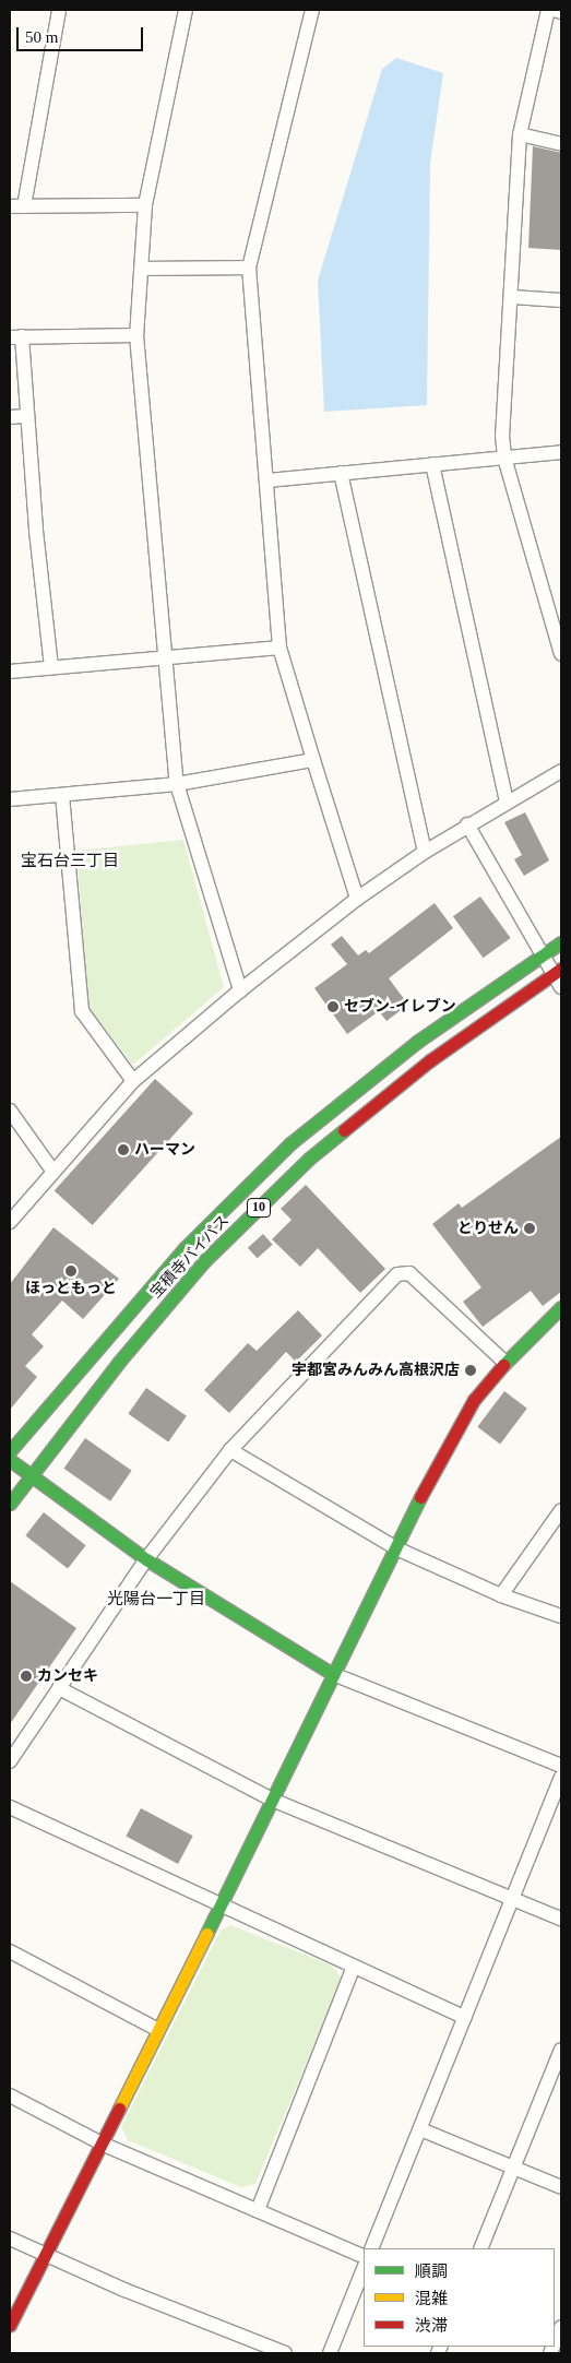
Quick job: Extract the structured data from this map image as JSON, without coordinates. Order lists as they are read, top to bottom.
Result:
{
  "streets": {
    "street": ["10", "宝積寺バイパス"]
  },
  "districts": ["宝石台三丁目", "光陽台一丁目"],
  "places": [
    "セブン-イレブン",
    "ハーマン",
    "とりせん",
    "ほっともっと",
    "宇都宮みんみん高根沢店",
    "カンセキ"
  ],
  "legend": ["順調", "混雑", "渋滞"],
  "scale_bar": "50 m"
}
